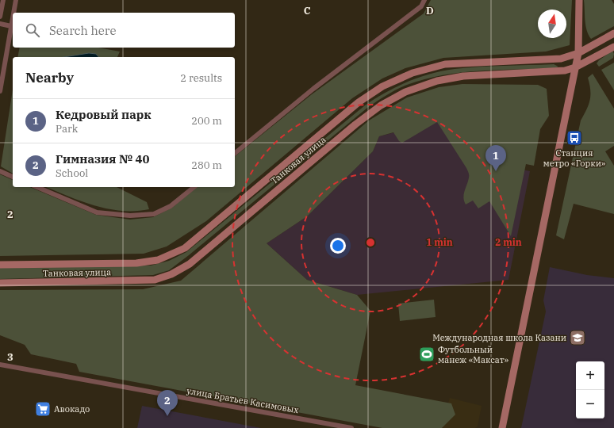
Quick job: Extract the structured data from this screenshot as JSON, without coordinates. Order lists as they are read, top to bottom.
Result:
{
  "streets": {
    "main road": ["Танковая улица"],
    "street": ["улица Братьев Касимовых"]
  },
  "places": {
    "bus stop": ["Станция метро «Горки»"],
    "school or university": ["Международная школа Казани"],
    "sports": ["Футбольный манеж «Максат»"],
    "supermarket": ["Авокадо"]
  },
  "north": "top",
  "page": {
    "search": "Search here",
    "heading": ["Nearby", "2 results"],
    "list": [
      {
        "mark": "1",
        "name": "Кедровый парк",
        "note": "Park",
        "value": "200 m"
      },
      {
        "mark": "2",
        "name": "Гимназия № 40",
        "note": "School",
        "value": "280 m"
      }
    ],
    "pins": ["1", "2"],
    "map_buttons": ["+", "−"]
  },
  "grid": {
    "columns": ["C", "D"],
    "rows": ["2", "3"]
  },
  "rings": ["1 min", "2 min"]
}
